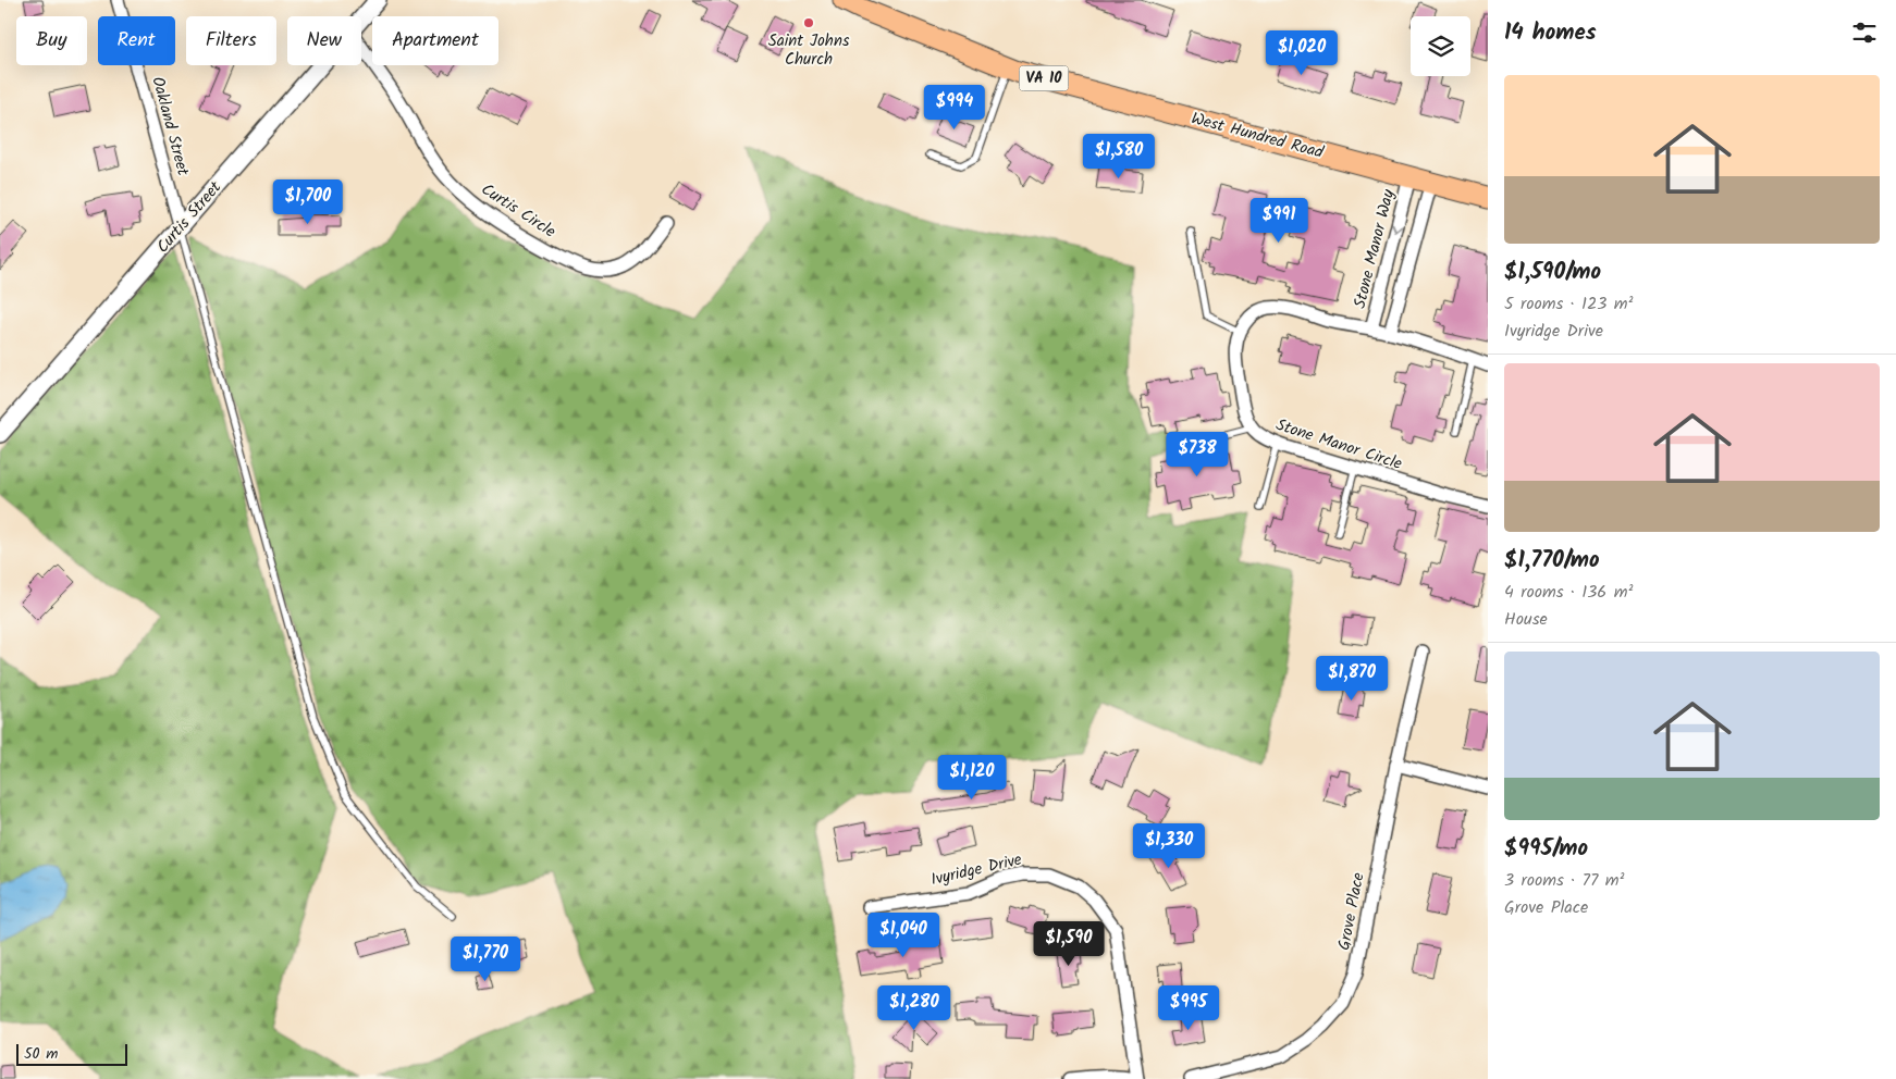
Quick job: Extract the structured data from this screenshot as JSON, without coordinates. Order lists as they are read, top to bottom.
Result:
{
  "streets": {
    "main road": ["VA 10", "West Hundred Road"],
    "street": [
      "Oakland Street",
      "Curtis Circle",
      "Curtis Street",
      "Stone Manor Way",
      "Stone Manor Circle",
      "Ivyridge Drive",
      "Grove Place"
    ]
  },
  "crossings": [
    ["Oakland Street", "Curtis Street"],
    ["West Hundred Road", "Stone Manor Way"]
  ],
  "places": ["Saint Johns Church"],
  "scale_bar": "50 m",
  "page": {
    "heading": "14 homes",
    "chip": [
      "Buy",
      "Rent",
      "Filters",
      "New",
      "Apartment"
    ],
    "price": [
      "$1,020",
      "$994",
      "$1,580",
      "$1,700",
      "$991",
      "$738",
      "$1,870",
      "$1,120",
      "$1,330",
      "$1,040",
      "$1,590",
      "$1,770",
      "$1,280",
      "$995"
    ],
    "list": [
      {
        "name": "$1,590/mo",
        "note": "5 rooms · 123 m² · Ivyridge Drive"
      },
      {
        "name": "$1,770/mo",
        "note": "4 rooms · 136 m² · House"
      },
      {
        "name": "$995/mo",
        "note": "3 rooms · 77 m² · Grove Place"
      }
    ],
    "scale": "50 m"
  }
}
